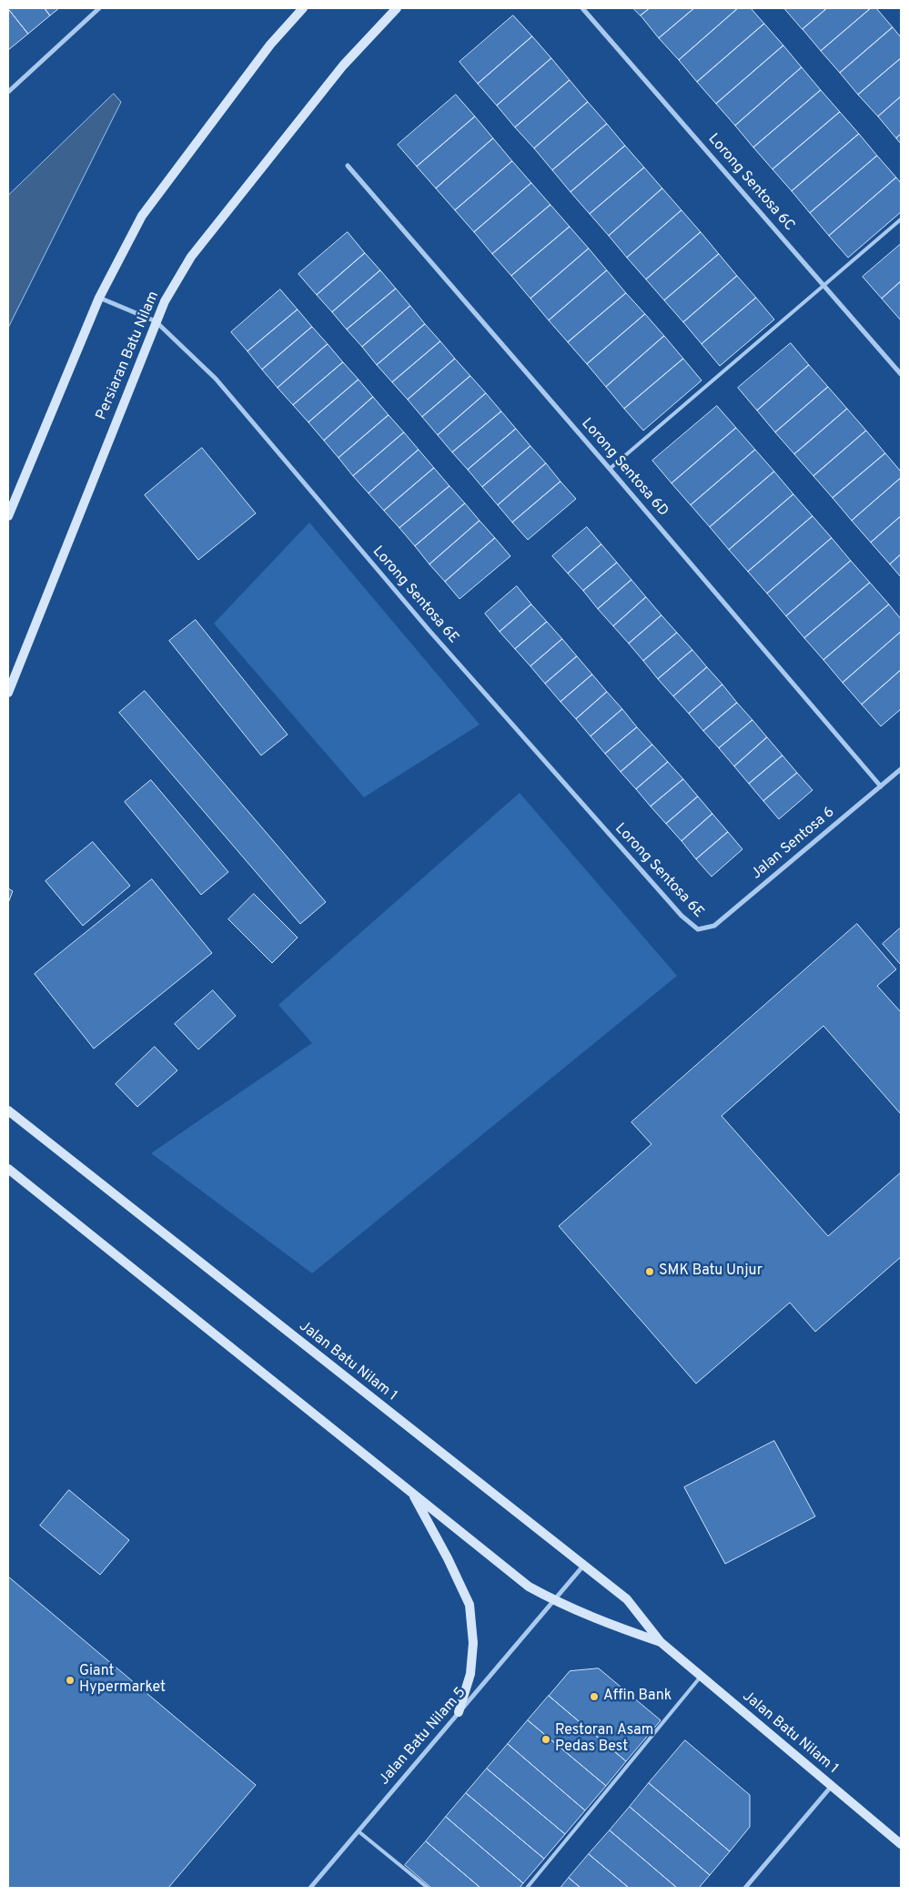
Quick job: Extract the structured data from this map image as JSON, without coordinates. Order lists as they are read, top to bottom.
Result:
{
  "streets": {
    "main road": ["Persiaran Batu Nilam", "Jalan Batu Nilam 1"],
    "street": [
      "Lorong Sentosa 6C",
      "Lorong Sentosa 6D",
      "Lorong Sentosa 6E",
      "Jalan Sentosa 6",
      "Jalan Batu Nilam 5"
    ]
  },
  "crossings": [
    ["Persiaran Batu Nilam", "Lorong Sentosa 6E"],
    ["Lorong Sentosa 6D", "Jalan Sentosa 6"],
    ["Lorong Sentosa 6E", "Jalan Sentosa 6"],
    ["Jalan Batu Nilam 1", "Jalan Batu Nilam 5"]
  ],
  "places": [
    "SMK Batu Unjur",
    "Giant Hypermarket",
    "Affin Bank",
    "Restoran Asam Pedas Best"
  ]
}
